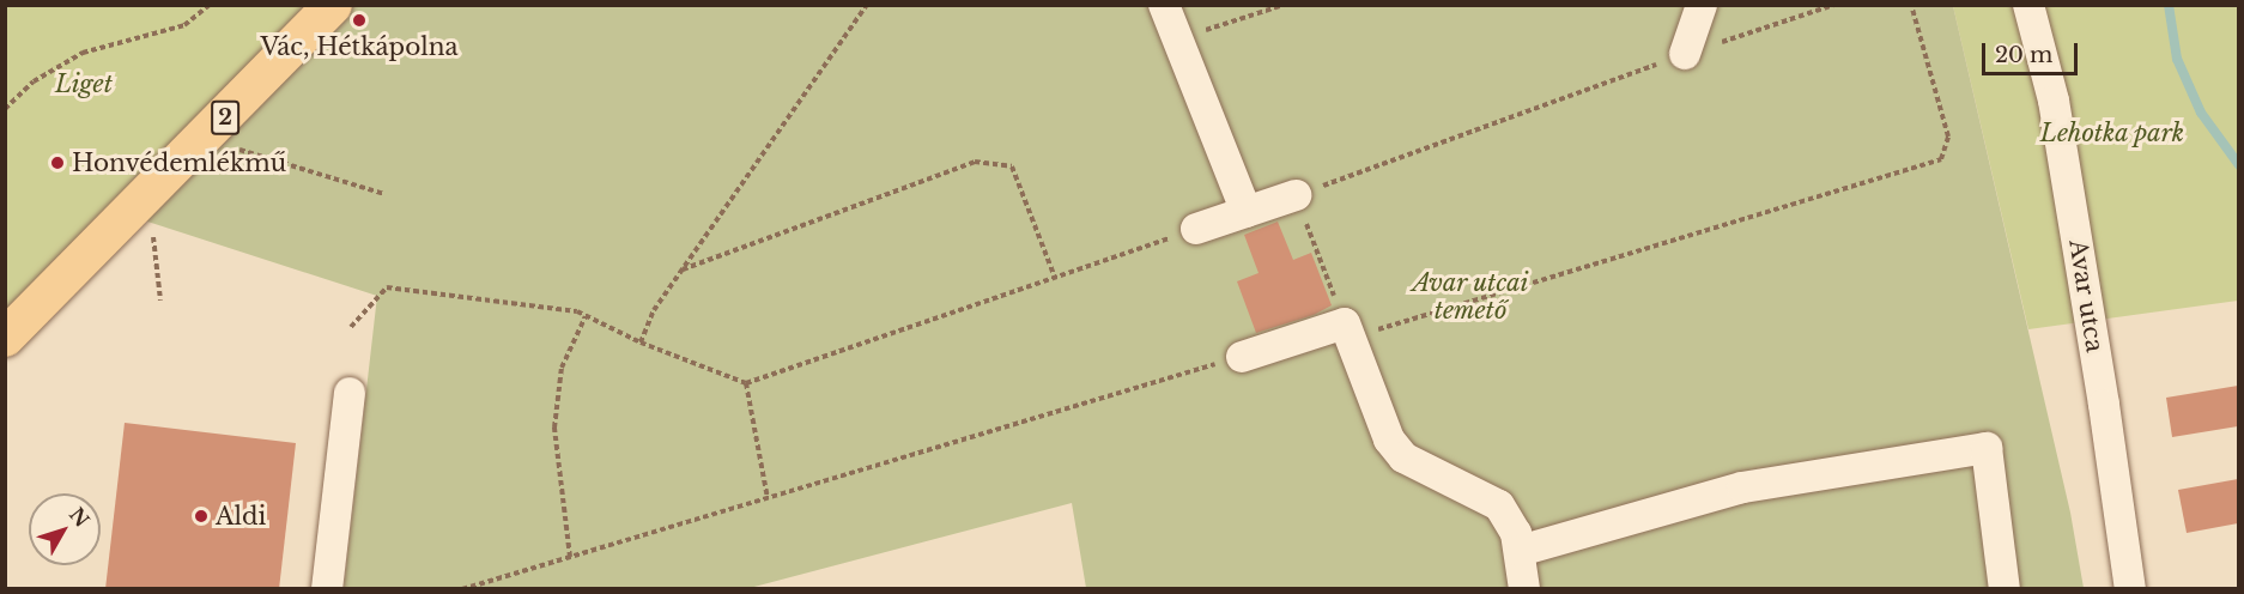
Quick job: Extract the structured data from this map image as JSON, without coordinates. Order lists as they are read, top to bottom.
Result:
{
  "streets": {
    "main road": ["2"],
    "street": ["Avar utca"]
  },
  "parks": ["Liget", "Lehotka park", "Avar utcai temető"],
  "places": ["Vác, Hétkápolna", "Honvédemlékmű", "Aldi"],
  "scale_bar": "20 m",
  "north": "top right"
}
